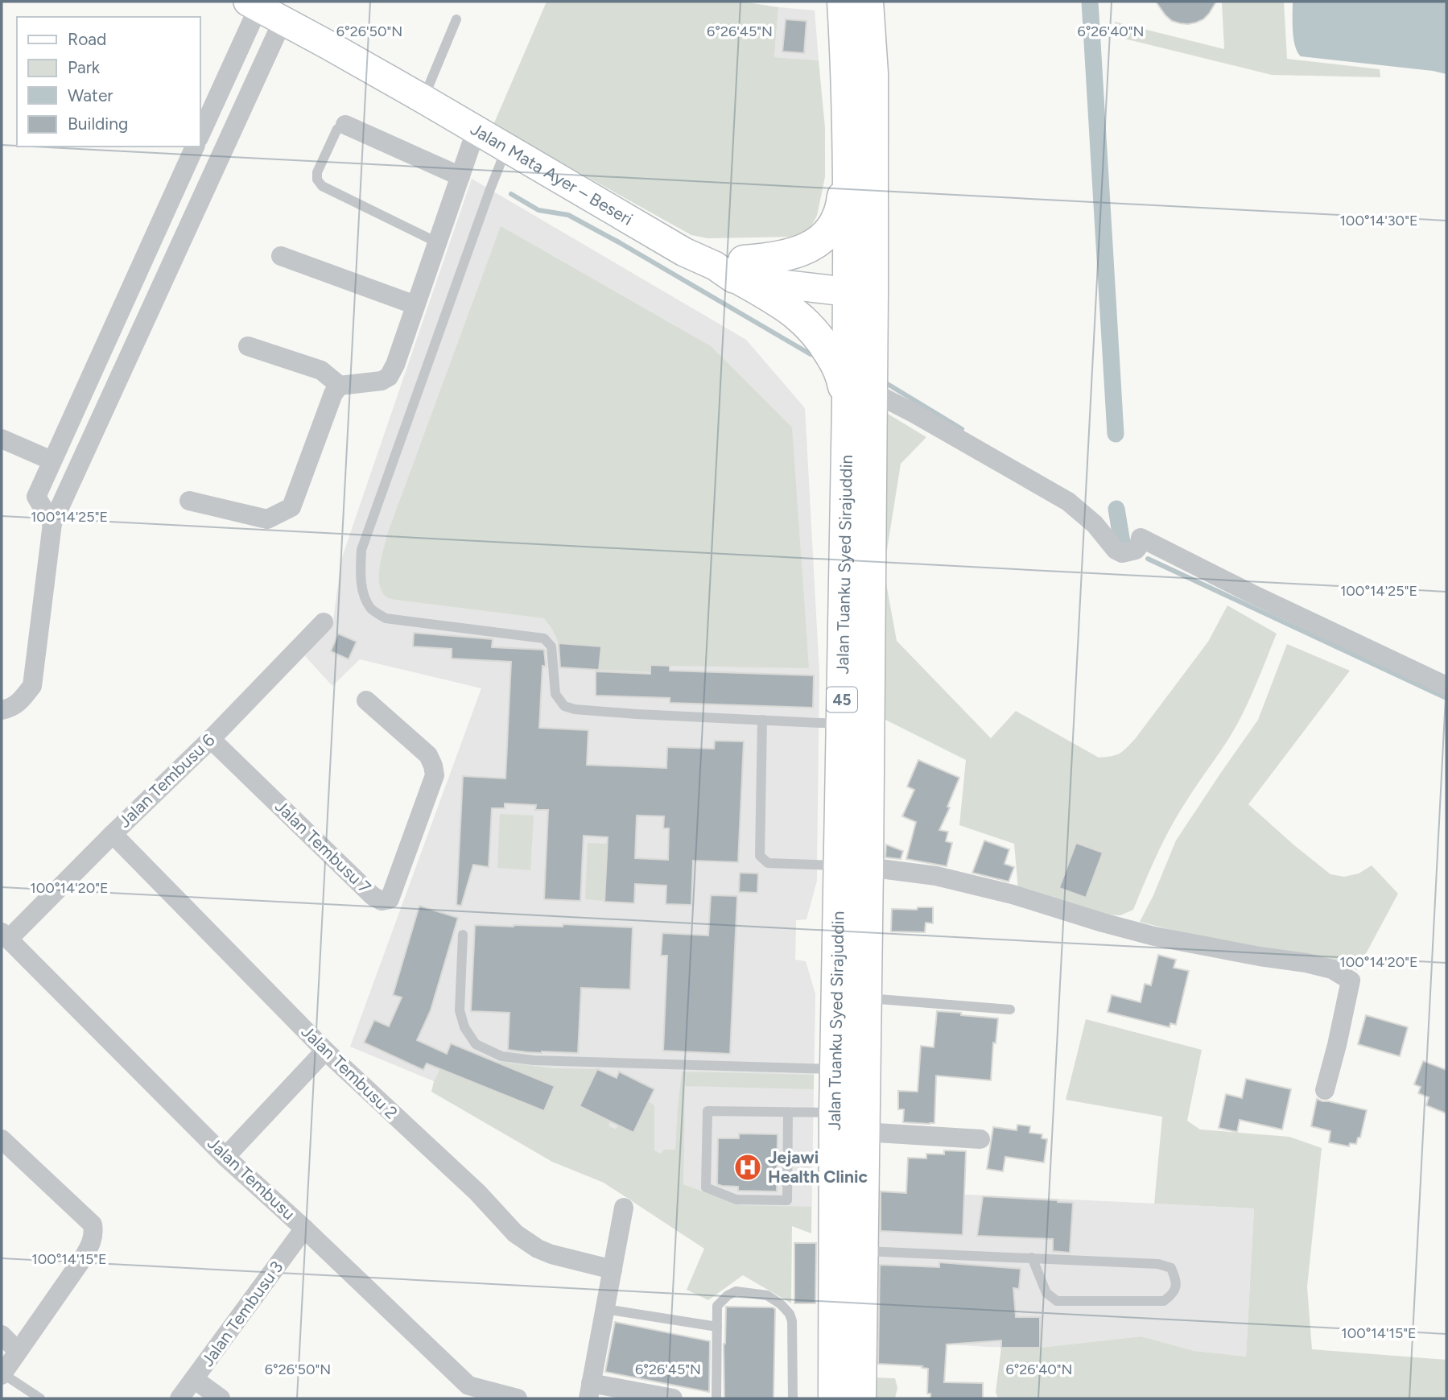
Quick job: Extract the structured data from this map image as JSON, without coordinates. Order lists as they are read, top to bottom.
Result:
{
  "streets": {
    "highway": ["Jalan Tuanku Syed Sirajuddin", "45"],
    "main road": ["Jalan Mata Ayer – Beseri"],
    "street": [
      "Jalan Tembusu 6",
      "Jalan Tembusu 7",
      "Jalan Tembusu 2",
      "Jalan Tembusu",
      "Jalan Tembusu 3"
    ]
  },
  "crossings": [
    ["Jalan Mata Ayer – Beseri", "Jalan Tuanku Syed Sirajuddin"],
    ["Jalan Tembusu 6", "Jalan Tembusu 7"],
    ["Jalan Tembusu 6", "Jalan Tembusu 2"],
    ["Jalan Tembusu 6", "Jalan Tembusu"],
    ["Jalan Tembusu", "Jalan Tembusu 3"]
  ],
  "places": {
    "hospital": ["Jejawi Health Clinic"]
  },
  "legend": [
    "Road",
    "Park",
    "Water",
    "Building"
  ],
  "coordinates": [
    "6°26'50\"N",
    "6°26'45\"N",
    "6°26'40\"N",
    "100°14'30\"E",
    "100°14'25\"E",
    "100°14'20\"E",
    "100°14'15\"E"
  ]
}
